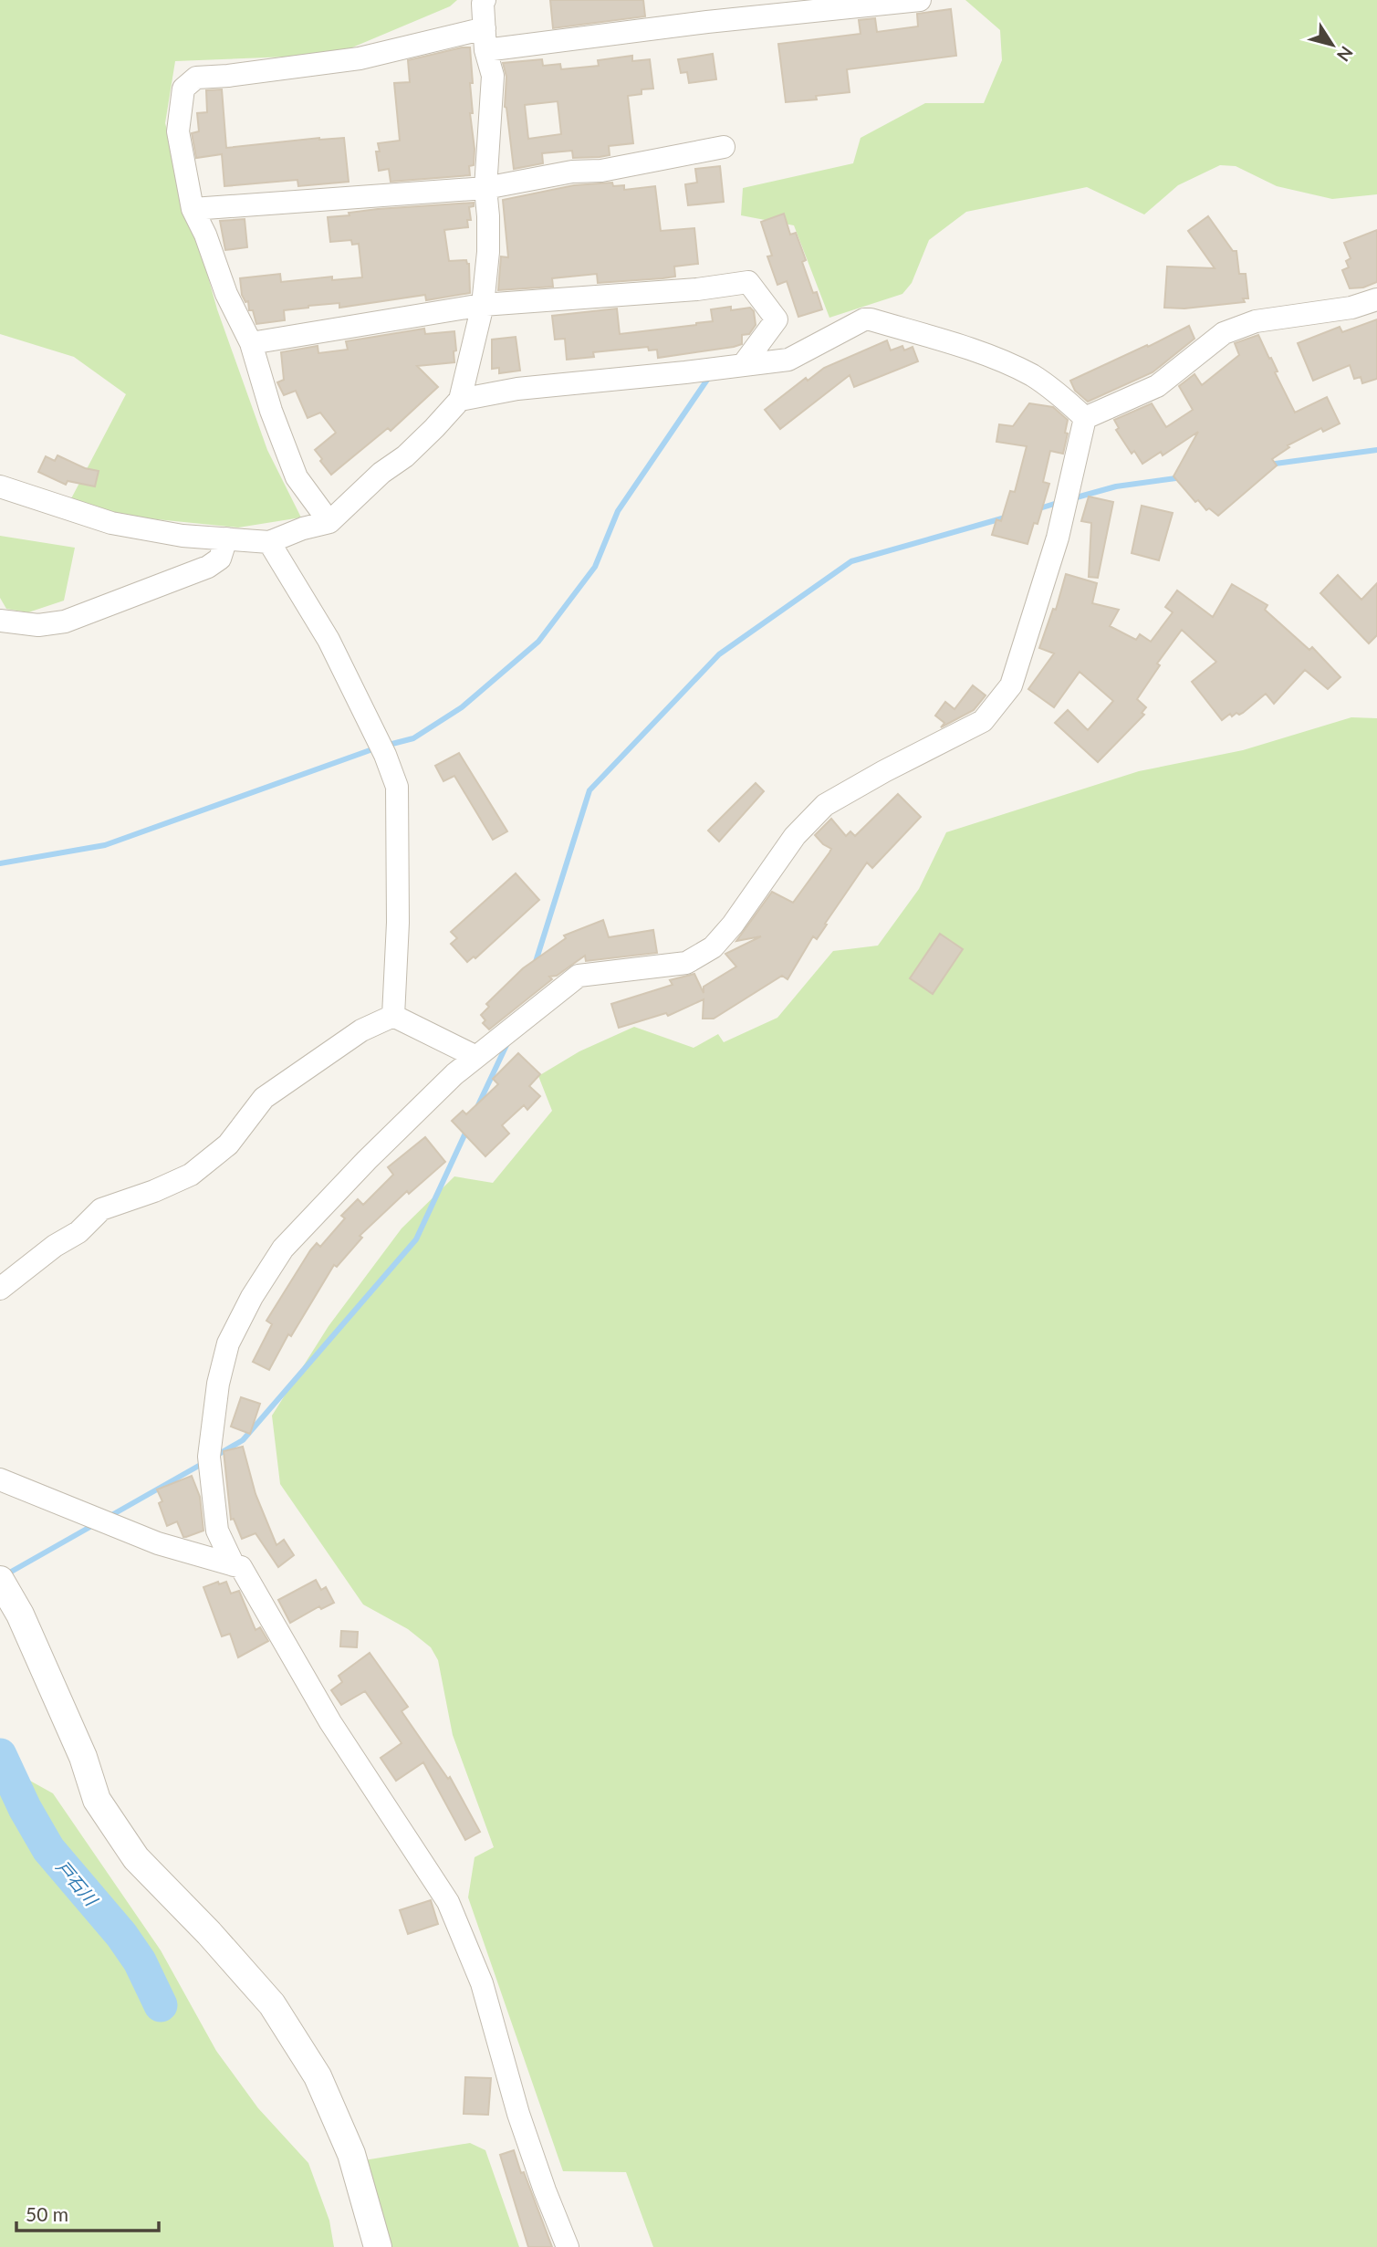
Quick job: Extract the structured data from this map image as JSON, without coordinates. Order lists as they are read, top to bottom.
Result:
{
  "water": ["戸石川"],
  "scale_bar": "50 m",
  "north": "bottom right"
}
